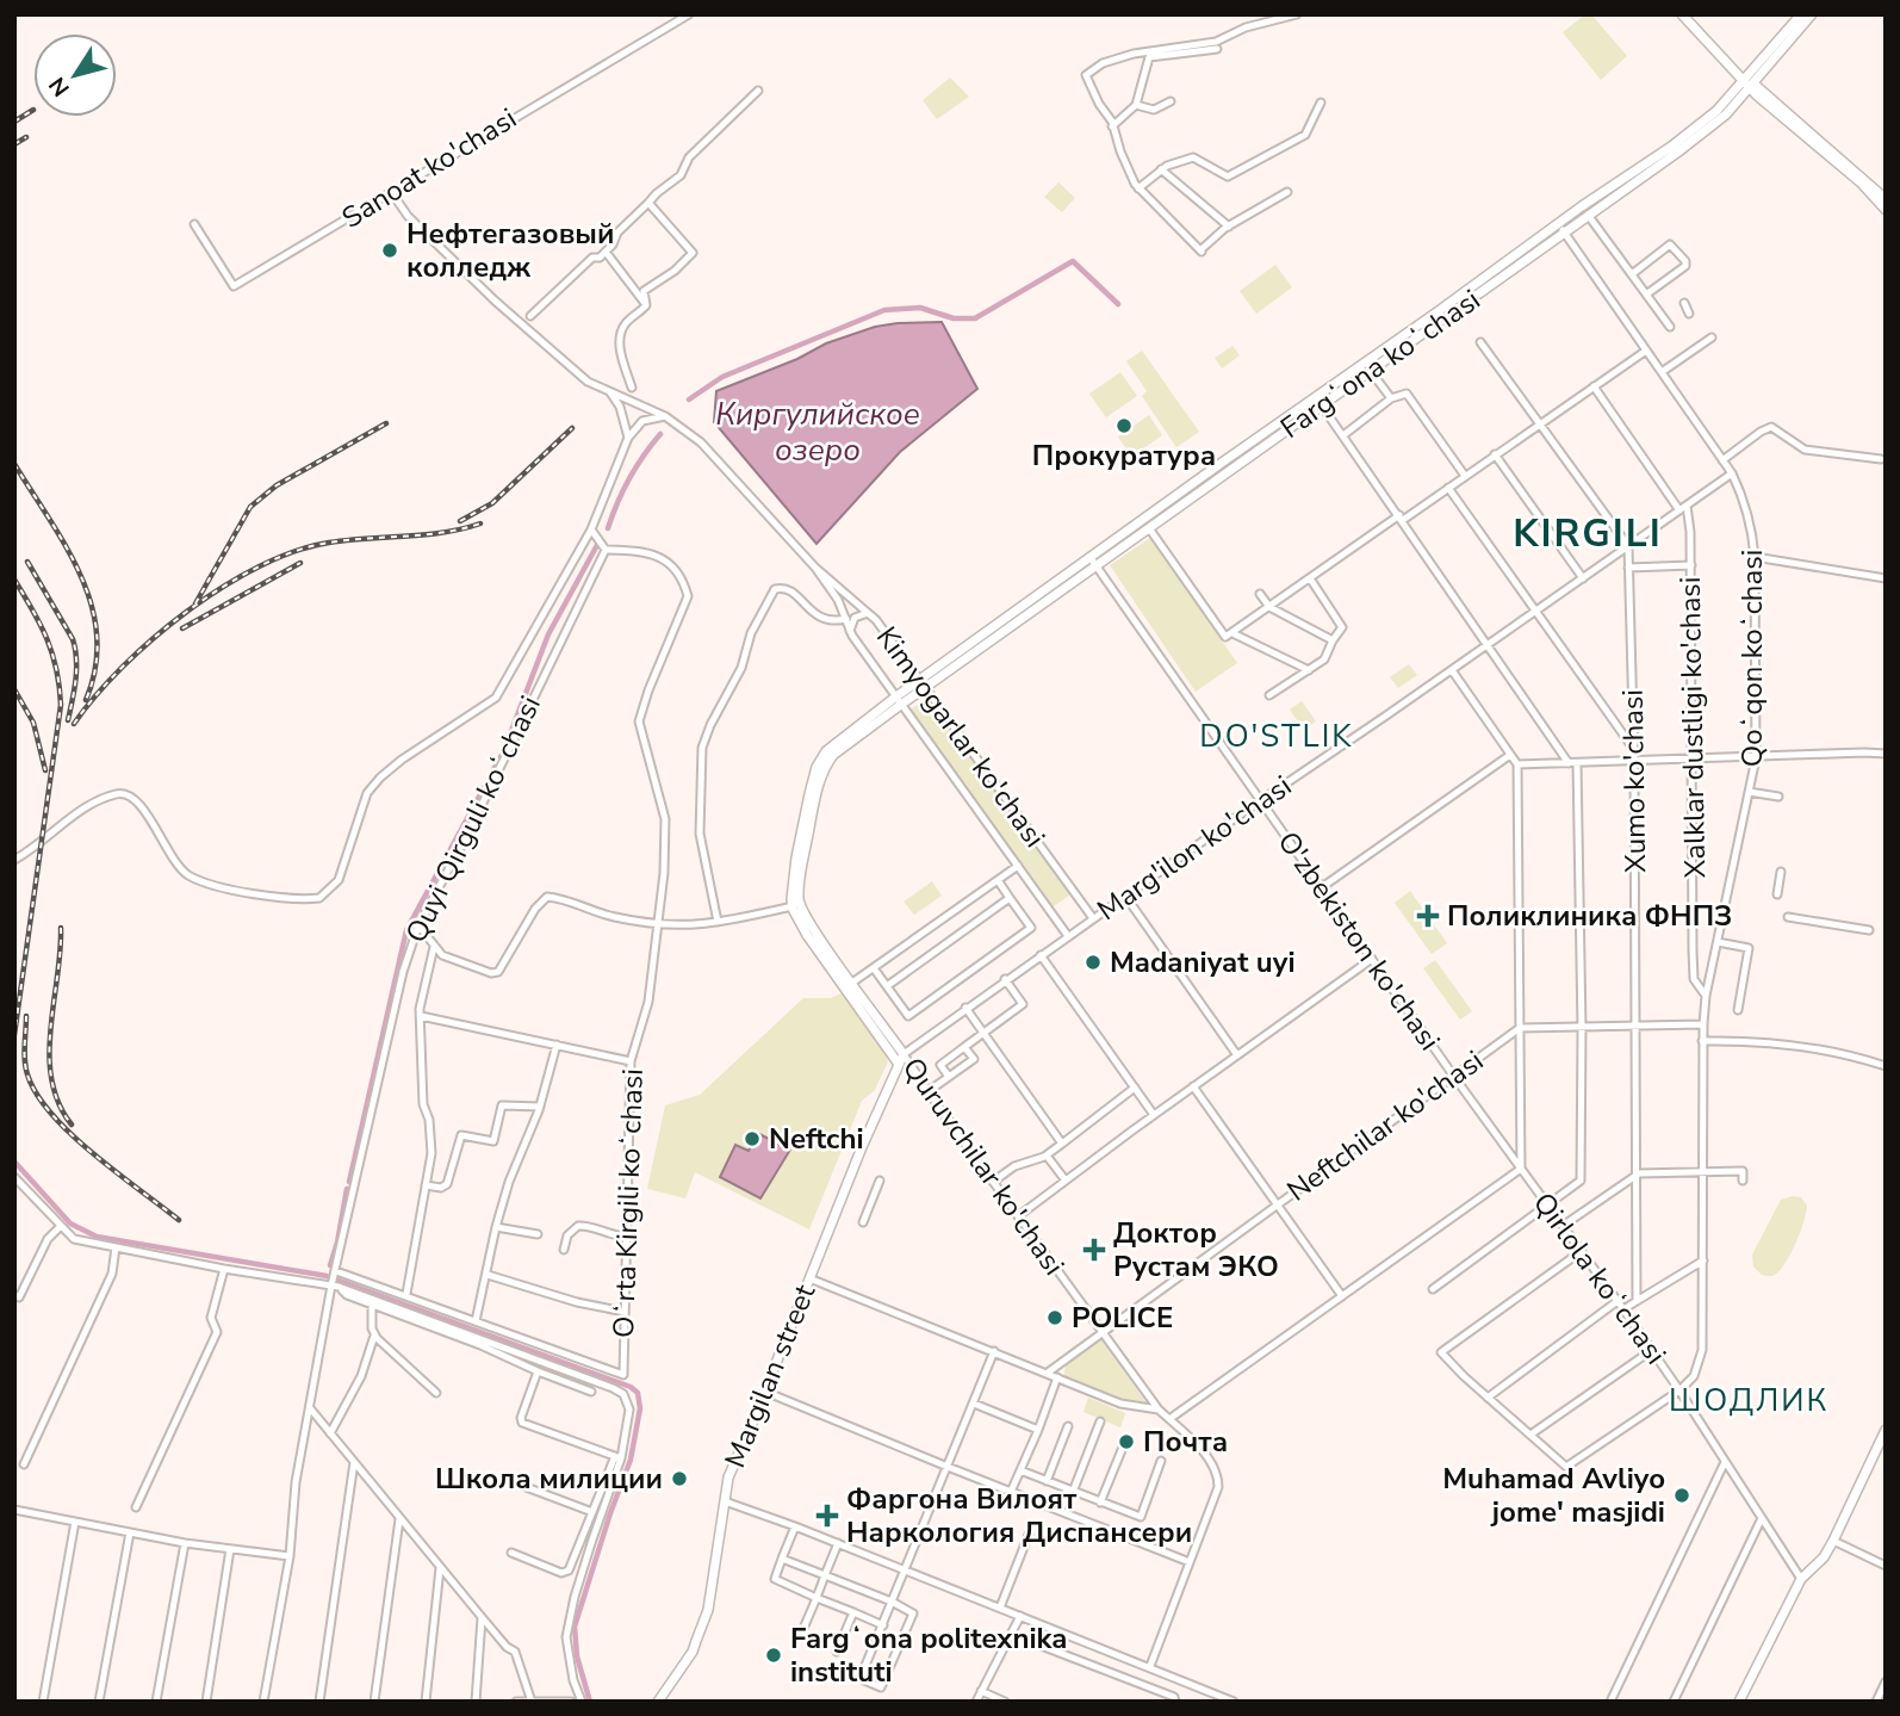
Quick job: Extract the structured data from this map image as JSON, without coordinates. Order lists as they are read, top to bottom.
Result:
{
  "streets": {
    "main road": ["Fargʻona koʻchasi", "Quruvchilar ko'chasi", "Margilan street"],
    "street": [
      "Sanoat ko'chasi",
      "Qoʻqon koʻchasi",
      "Xalklar dustligi ko'chasi",
      "Kimyogarlar ko'chasi",
      "Xumo ko'chasi",
      "Quyi Qirguli koʻchasi",
      "Marg'ilon ko'chasi",
      "O'zbekiston ko'chasi",
      "Neftchilar ko'chasi",
      "Oʻrta Kirgili koʻchasi",
      "Qirlola koʻchasi"
    ]
  },
  "crossings": [
    ["Sanoat ko'chasi", "Kimyogarlar ko'chasi"],
    ["Fargʻona koʻchasi", "Qoʻqon koʻchasi"],
    ["Fargʻona koʻchasi", "Kimyogarlar ko'chasi"],
    ["Fargʻona koʻchasi", "O'zbekiston ko'chasi"],
    ["Fargʻona koʻchasi", "Quruvchilar ko'chasi"],
    ["Qoʻqon koʻchasi", "Xalklar dustligi ko'chasi"],
    ["Qoʻqon koʻchasi", "Marg'ilon ko'chasi"],
    ["Qoʻqon koʻchasi", "Qirlola koʻchasi"],
    ["Xalklar dustligi ko'chasi", "Marg'ilon ko'chasi"],
    ["Kimyogarlar ko'chasi", "Marg'ilon ko'chasi"],
    ["Kimyogarlar ko'chasi", "Quruvchilar ko'chasi"],
    ["Xumo ko'chasi", "Marg'ilon ko'chasi"],
    ["Quyi Qirguli koʻchasi", "Oʻrta Kirgili koʻchasi"],
    ["Marg'ilon ko'chasi", "O'zbekiston ko'chasi"],
    ["Marg'ilon ko'chasi", "Quruvchilar ko'chasi"],
    ["Marg'ilon ko'chasi", "Margilan street"],
    ["O'zbekiston ko'chasi", "Neftchilar ko'chasi"],
    ["O'zbekiston ko'chasi", "Qirlola koʻchasi"],
    ["Neftchilar ko'chasi", "Quruvchilar ko'chasi"],
    ["Neftchilar ko'chasi", "Qirlola koʻchasi"],
    ["Quruvchilar ko'chasi", "Margilan street"]
  ],
  "districts": ["KIRGILI", "DO'STLIK", "ШОДЛИК"],
  "water": ["Киргулийское озеро"],
  "places": {
    "other": [
      "Нефтегазовый колледж",
      "Прокуратура",
      "Madaniyat uyi",
      "Neftchi",
      "POLICE",
      "Почта",
      "Школа милиции",
      "Muhamad Avliyo jome' masjidi",
      "Fargʻona politexnika instituti"
    ],
    "health": ["Поликлиника ФНПЗ", "Доктор Рустам ЭКО", "Фаргона Вилоят Наркология Диспансери"]
  },
  "north": "bottom left"
}
